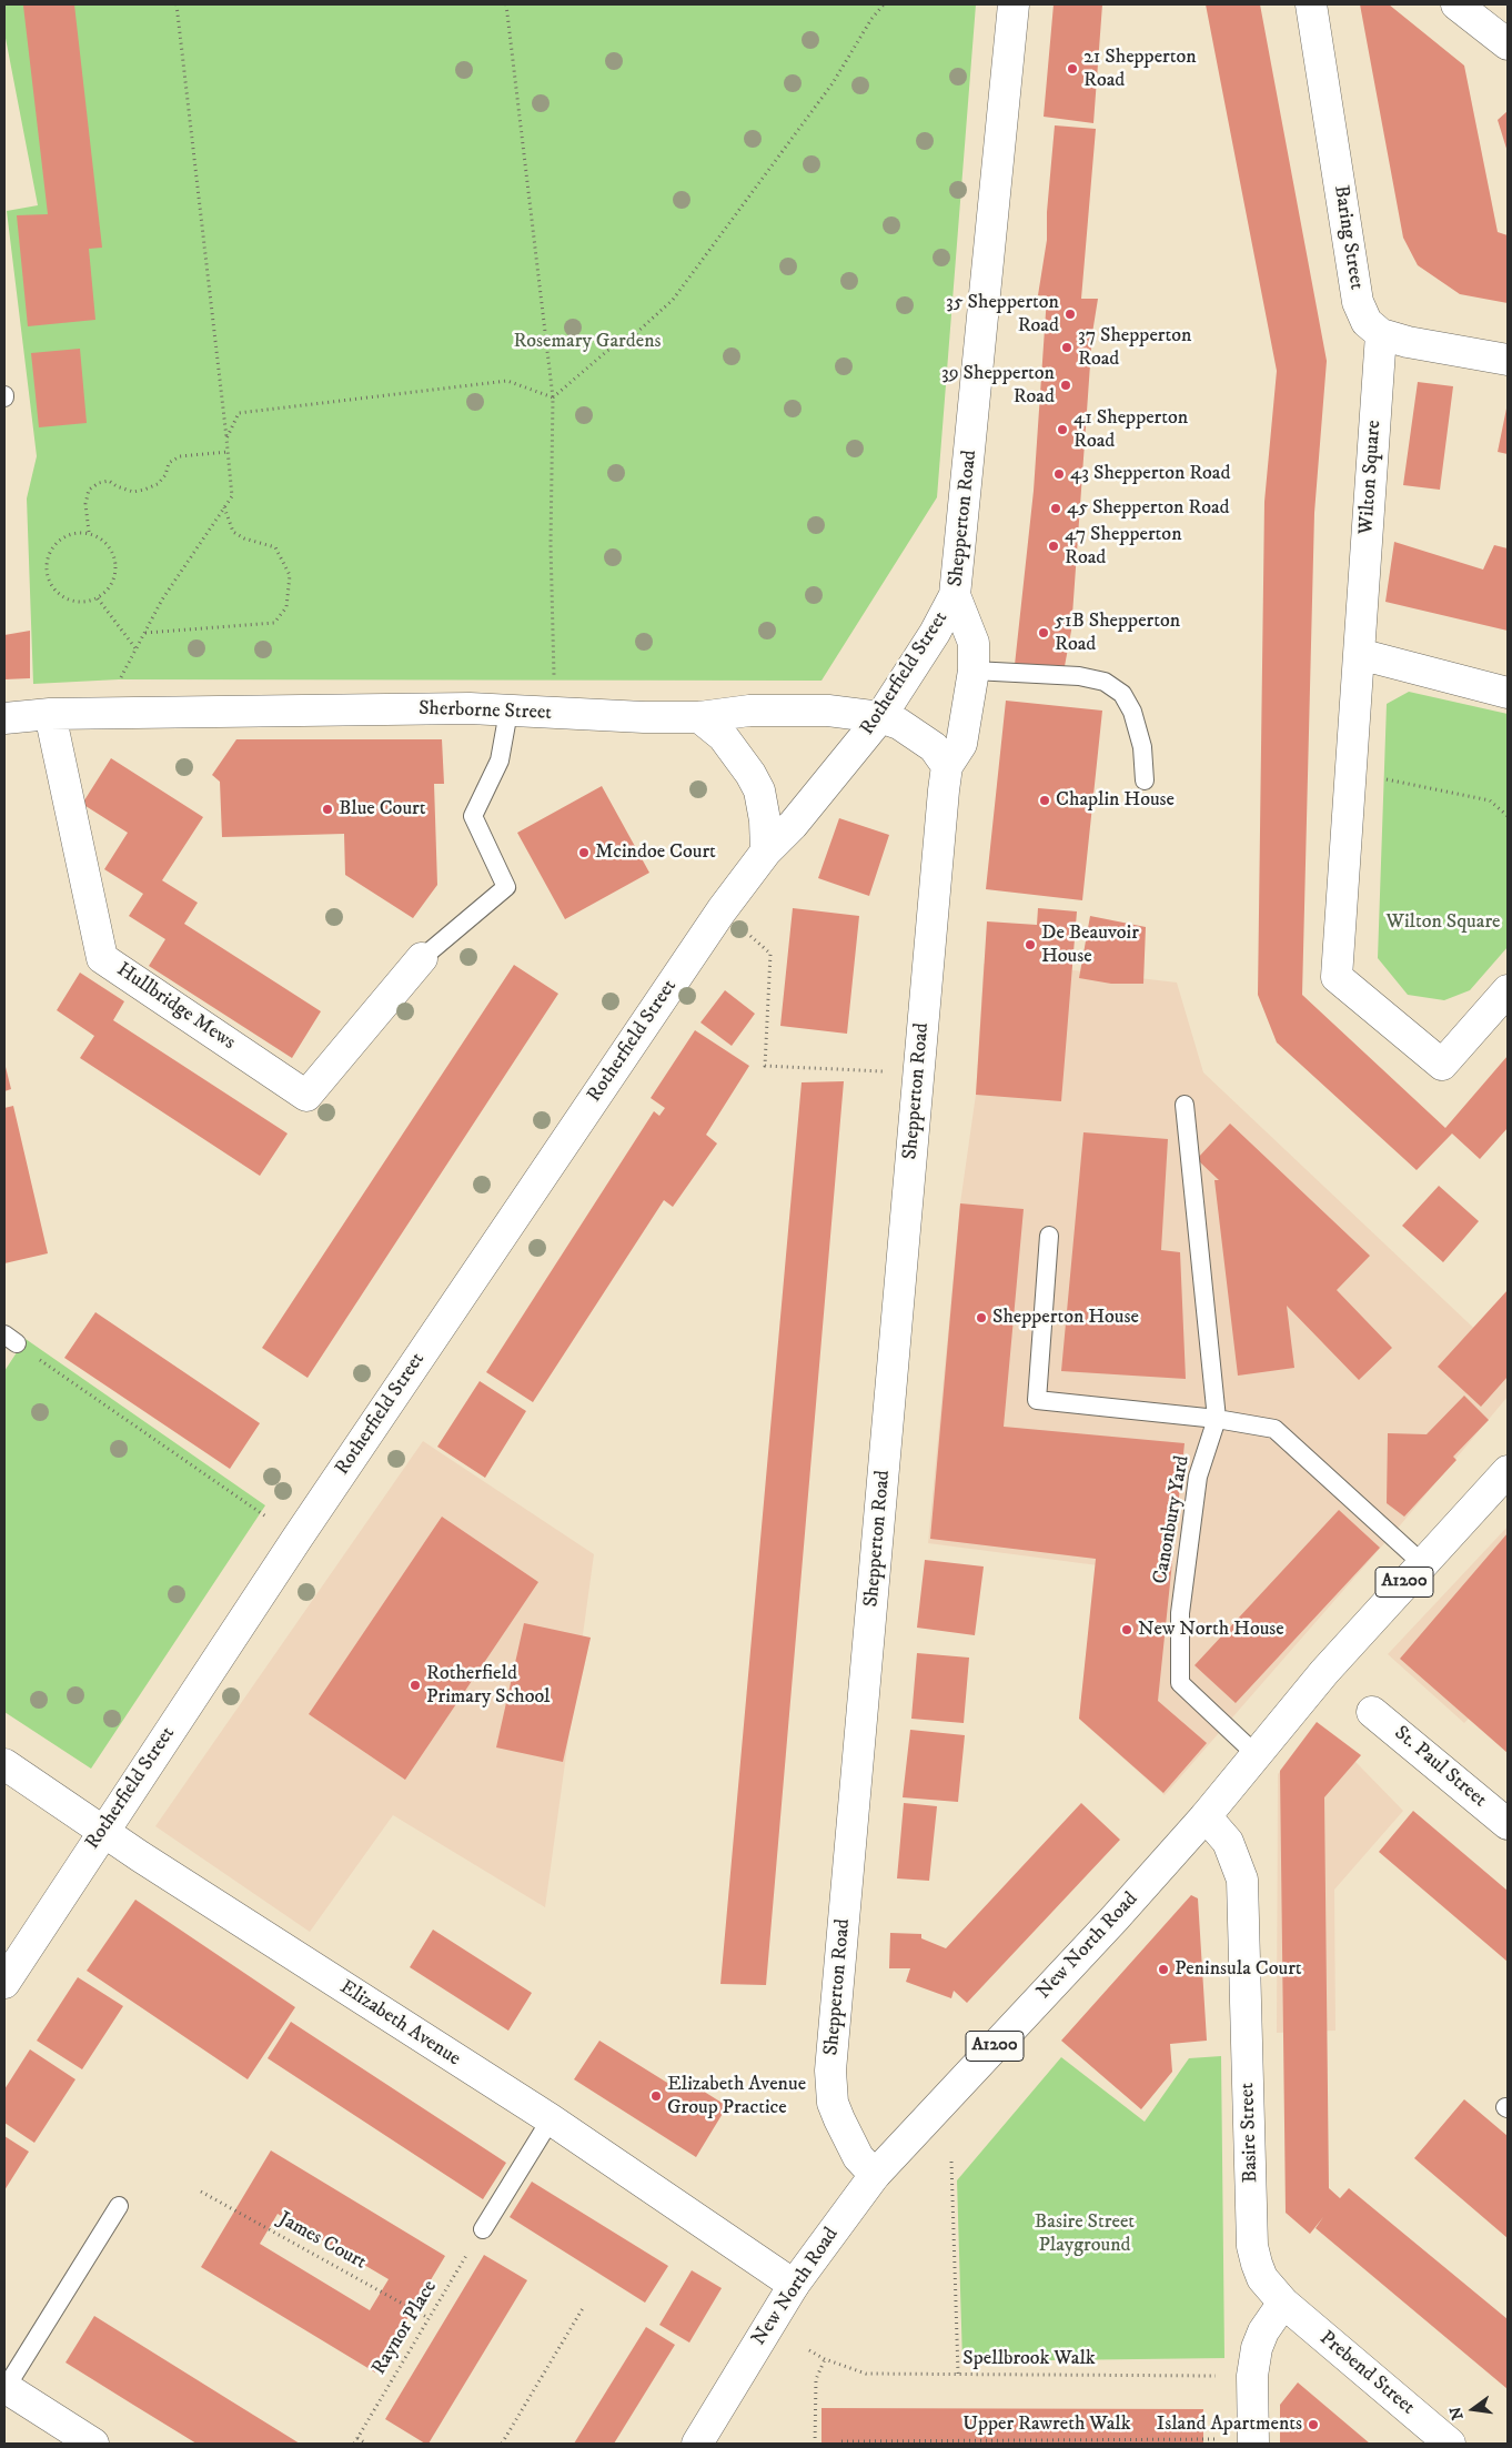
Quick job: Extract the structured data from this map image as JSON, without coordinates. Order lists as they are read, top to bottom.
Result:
{
  "streets": {
    "street": [
      "Baring Street",
      "Wilton Square",
      "Shepperton Road",
      "Rotherfield Street",
      "Sherborne Street",
      "Hullbridge Mews",
      "A1200",
      "St. Paul Street",
      "New North Road",
      "Elizabeth Avenue",
      "Basire Street",
      "Prebend Street"
    ],
    "lane": ["Canonbury Yard"],
    "path": [
      "James Court",
      "Raynor Place",
      "Spellbrook Walk",
      "Upper Rawreth Walk"
    ]
  },
  "crossings": [
    ["Baring Street", "Wilton Square"],
    ["Shepperton Road", "Rotherfield Street"],
    ["Shepperton Road", "Sherborne Street"],
    ["Shepperton Road", "New North Road"],
    ["Rotherfield Street", "Sherborne Street"],
    ["Rotherfield Street", "Elizabeth Avenue"],
    ["Sherborne Street", "Hullbridge Mews"],
    ["Canonbury Yard", "New North Road"],
    ["New North Road", "Elizabeth Avenue"],
    ["New North Road", "Basire Street"],
    ["Basire Street", "Prebend Street"],
    ["James Court", "Raynor Place"]
  ],
  "parks": ["Rosemary Gardens", "Wilton Square", "Basire Street Playground"],
  "places": [
    "21 Shepperton Road",
    "35 Shepperton Road",
    "37 Shepperton Road",
    "39 Shepperton Road",
    "41 Shepperton Road",
    "43 Shepperton Road",
    "45 Shepperton Road",
    "47 Shepperton Road",
    "51B Shepperton Road",
    "Chaplin House",
    "Blue Court",
    "Mcindoe Court",
    "De Beauvoir House",
    "Shepperton House",
    "New North House",
    "Rotherfield Primary School",
    "Peninsula Court",
    "Elizabeth Avenue Group Practice",
    "Island Apartments"
  ],
  "north": "left"
}
